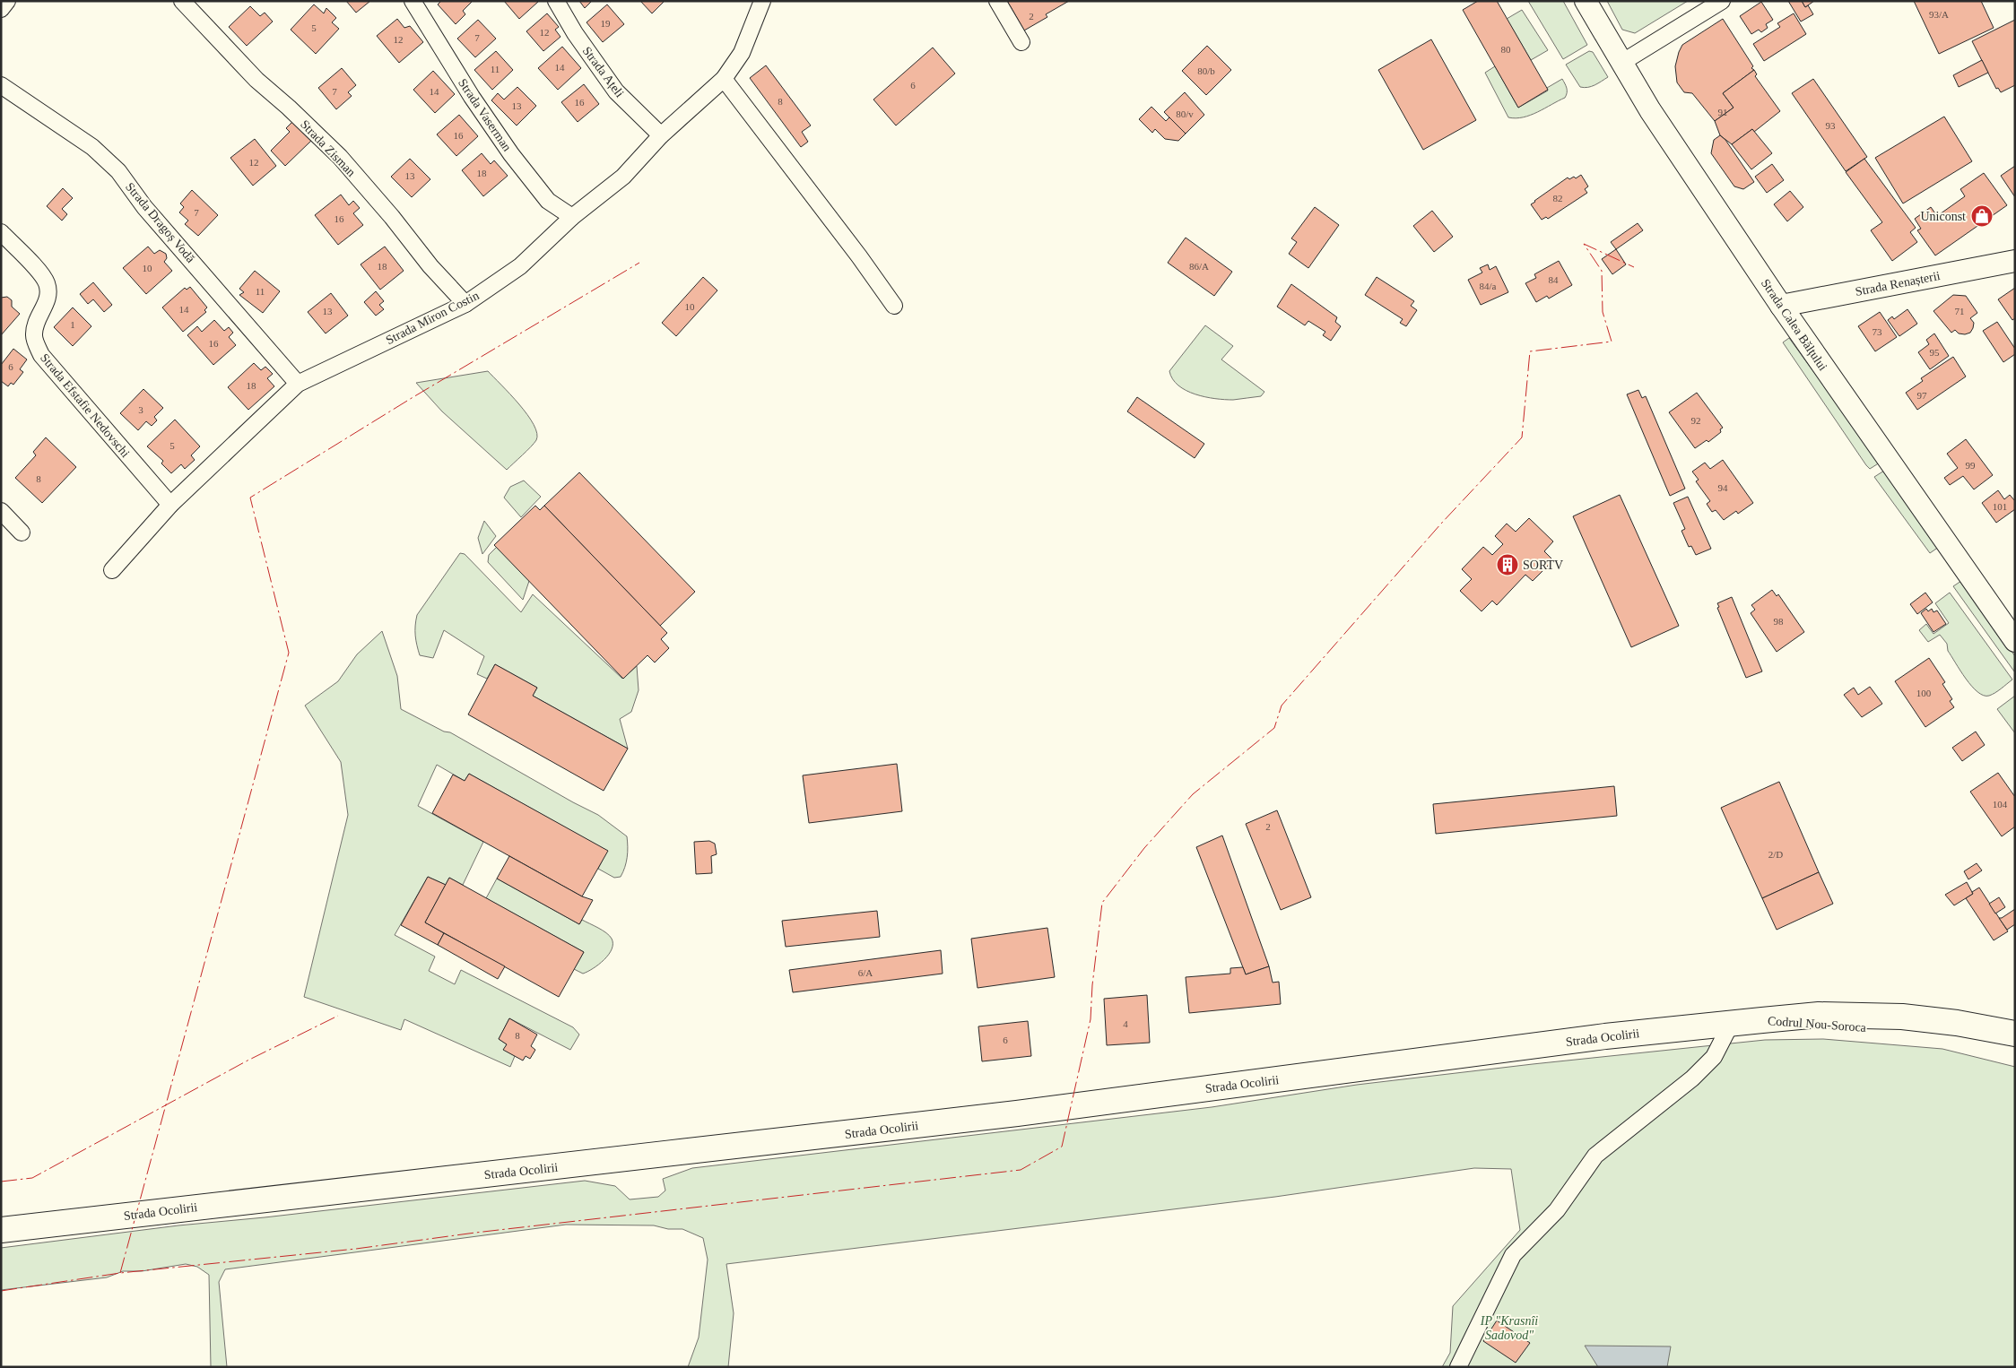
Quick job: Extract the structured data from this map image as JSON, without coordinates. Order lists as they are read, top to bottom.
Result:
{
  "streets": {
    "main road": [
      "Strada Renașterii",
      "Strada Calea Bălțului",
      "Codrul Nou-Soroca",
      "Strada Ocolirii"
    ],
    "street": [
      "Strada Ațeli",
      "Strada Vaserman",
      "Strada Zisman",
      "Strada Dragoș Vodă",
      "Strada Miron Costin",
      "Strada Efstafie Nedovschi"
    ]
  },
  "crossings": [
    ["Strada Ațeli", "Strada Miron Costin"],
    ["Strada Vaserman", "Strada Miron Costin"],
    ["Strada Zisman", "Strada Miron Costin"],
    ["Strada Dragoș Vodă", "Strada Miron Costin"],
    ["Strada Renașterii", "Strada Calea Bălțului"],
    ["Strada Miron Costin", "Strada Efstafie Nedovschi"],
    ["Codrul Nou-Soroca", "Strada Ocolirii"]
  ],
  "parks": ["IP \"Krasnîi Sadovod\""],
  "places": {
    "shop": ["Uniconst"],
    "building": ["SORTV"]
  },
  "house_numbers": [
    "93/A",
    "2",
    "19",
    "5",
    "12",
    "7",
    "12",
    "80",
    "14",
    "11",
    "80/b",
    "6",
    "7",
    "14",
    "8",
    "16",
    "13",
    "91",
    "80/v",
    "93",
    "16",
    "12",
    "18",
    "13",
    "82",
    "7",
    "16",
    "18",
    "86/A",
    "10",
    "84",
    "84/a",
    "11",
    "10",
    "14",
    "13",
    "71",
    "1",
    "73",
    "16",
    "95",
    "6",
    "18",
    "97",
    "3",
    "92",
    "5",
    "99",
    "8",
    "94",
    "101",
    "98",
    "100",
    "104",
    "2",
    "2/D",
    "6/A",
    "4",
    "8",
    "6"
  ]
}
